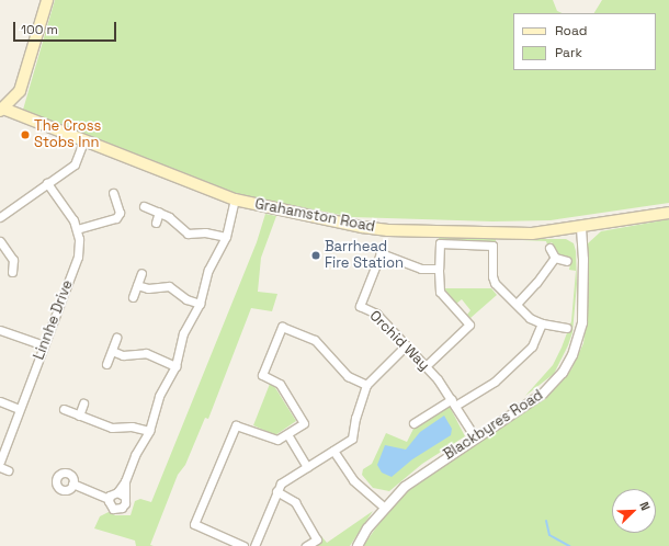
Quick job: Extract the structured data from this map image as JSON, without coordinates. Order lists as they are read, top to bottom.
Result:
{
  "streets": {
    "main road": ["Grahamston Road"],
    "street": ["Linnhe Drive", "Orchid Way", "Blackbyres Road"]
  },
  "crossings": [
    ["Grahamston Road", "Blackbyres Road"],
    ["Orchid Way", "Blackbyres Road"]
  ],
  "places": ["The Cross Stobs Inn", "Barrhead Fire Station"],
  "legend": ["Road", "Park"],
  "scale_bar": "100 m",
  "north": "top right"
}
